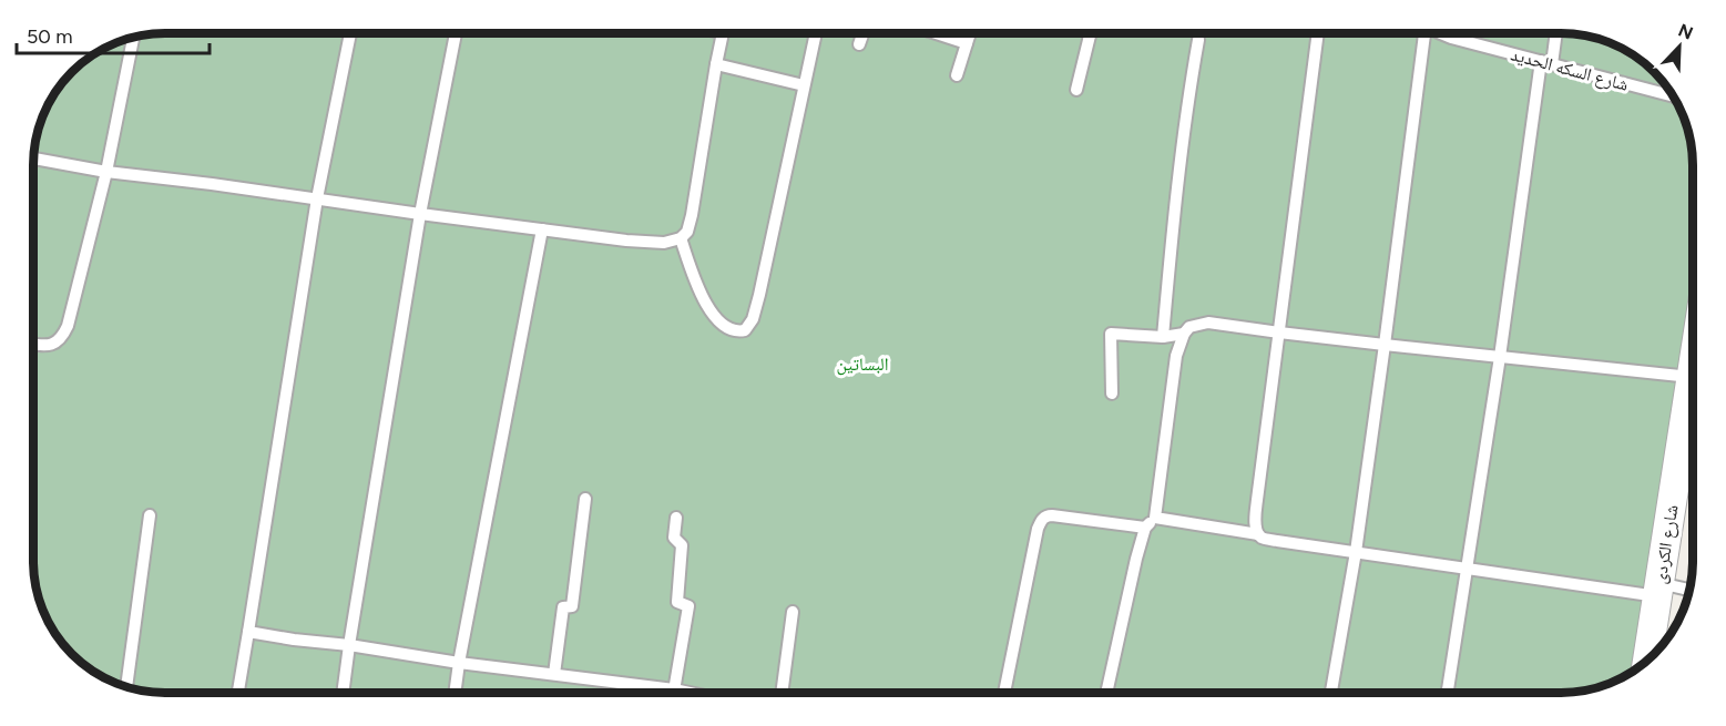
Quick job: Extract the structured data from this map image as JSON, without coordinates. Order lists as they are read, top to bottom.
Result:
{
  "streets": {
    "street": ["شارع الكردى"],
    "lane": ["شارع السكه الحديد"]
  },
  "parks": ["البساتين"],
  "scale_bar": "50 m",
  "north": "top right"
}
